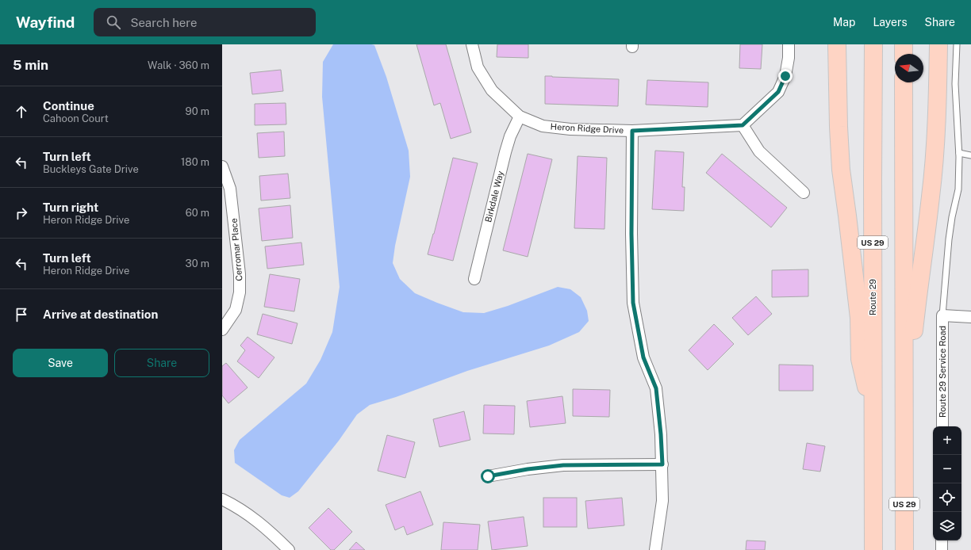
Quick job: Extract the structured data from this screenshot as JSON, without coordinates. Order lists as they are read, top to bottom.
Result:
{
  "streets": {
    "main road": ["US 29", "Route 29"],
    "street": [
      "Heron Ridge Drive",
      "Birkdale Way",
      "Cerromar Place",
      "Route 29 Service Road"
    ]
  },
  "crossings": [
    ["Heron Ridge Drive", "Birkdale Way"]
  ],
  "north": "left",
  "page": {
    "header": "Wayfind",
    "search": "Search here",
    "nav": ["Map", "Layers", "Share"],
    "heading": ["5 min", "Walk · 360 m"],
    "list": [
      ["Continue", "Cahoon Court", "90 m"],
      ["Turn left", "Buckleys Gate Drive", "180 m"],
      ["Turn right", "Heron Ridge Drive", "60 m"],
      ["Turn left", "Heron Ridge Drive", "30 m"],
      "Arrive at destination"
    ],
    "buttons": ["Save", "Share"],
    "map_buttons": ["+", "−"]
  }
}
